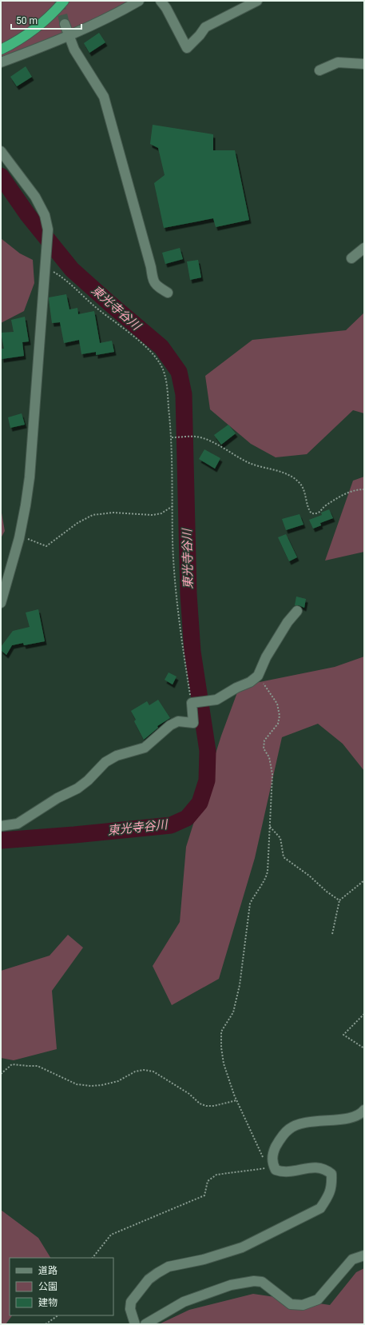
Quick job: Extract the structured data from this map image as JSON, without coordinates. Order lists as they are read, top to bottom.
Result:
{
  "water": ["東光寺谷川"],
  "legend": ["道路", "公園", "建物"],
  "scale_bar": "50 m"
}
